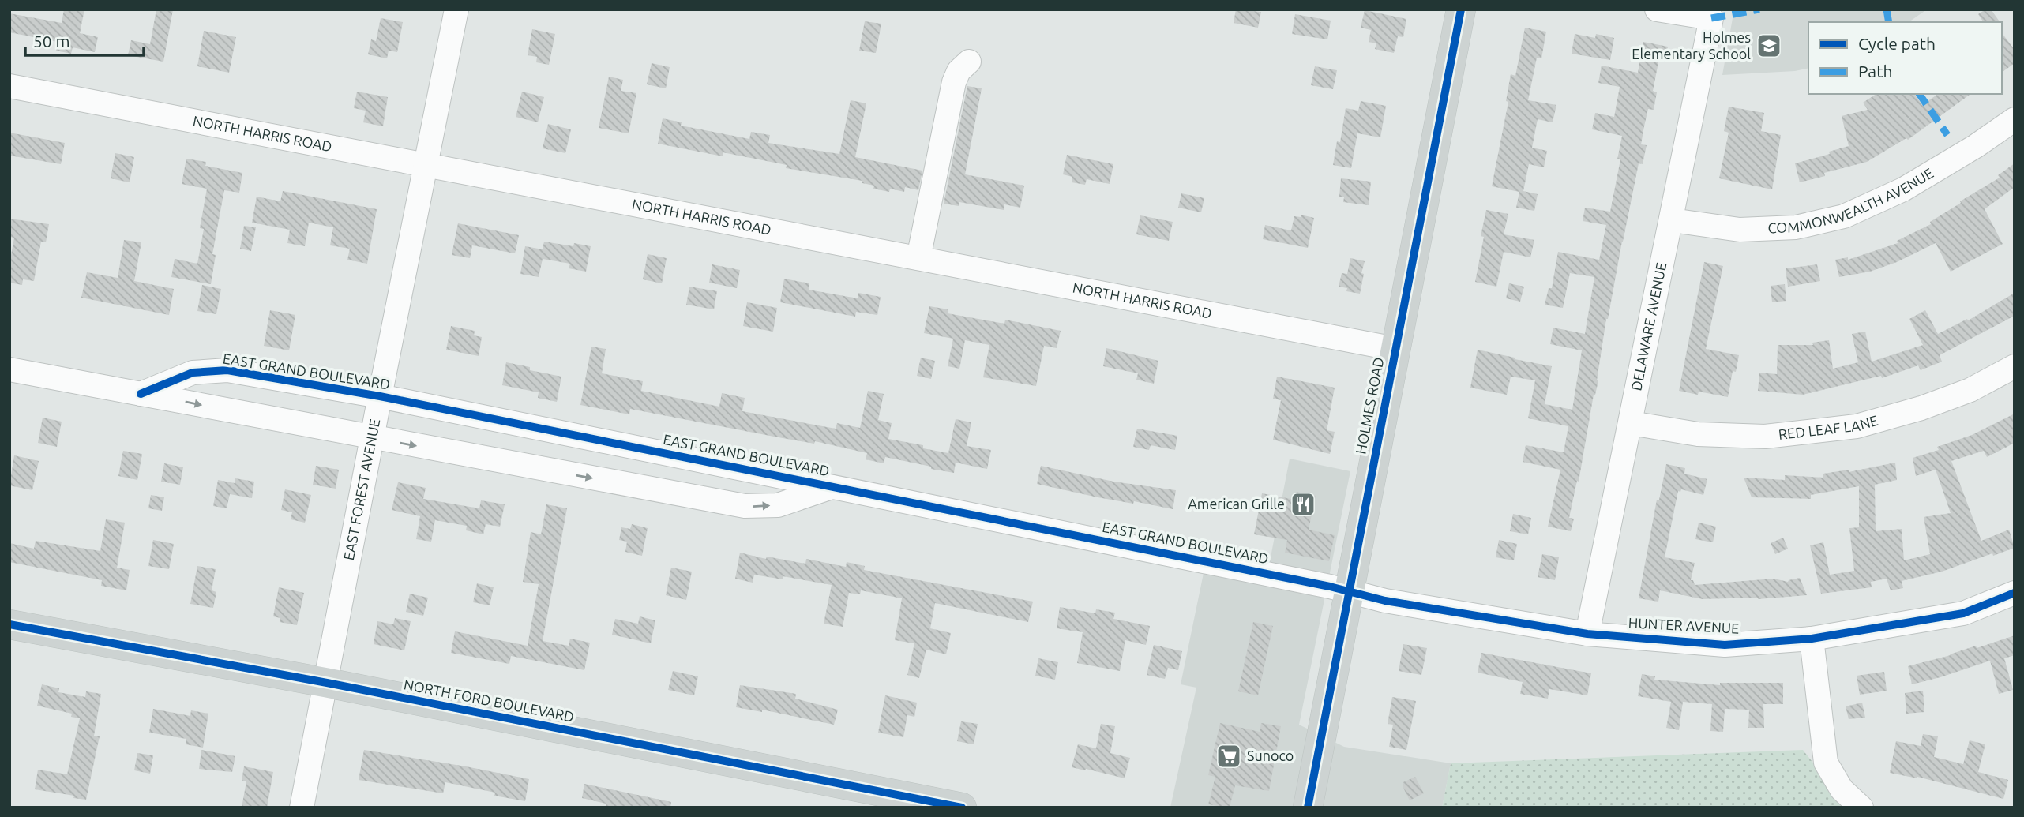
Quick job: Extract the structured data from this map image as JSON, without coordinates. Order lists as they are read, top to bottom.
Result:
{
  "streets": {
    "main road": ["HOLMES ROAD", "NORTH FORD BOULEVARD"],
    "street": [
      "NORTH HARRIS ROAD",
      "COMMONWEALTH AVENUE",
      "DELAWARE AVENUE",
      "EAST GRAND BOULEVARD",
      "RED LEAF LANE",
      "EAST FOREST AVENUE",
      "HUNTER AVENUE"
    ]
  },
  "crossings": [
    ["NORTH HARRIS ROAD", "HOLMES ROAD"],
    ["NORTH HARRIS ROAD", "EAST FOREST AVENUE"],
    ["COMMONWEALTH AVENUE", "DELAWARE AVENUE"],
    ["DELAWARE AVENUE", "RED LEAF LANE"],
    ["DELAWARE AVENUE", "HUNTER AVENUE"],
    ["EAST GRAND BOULEVARD", "HOLMES ROAD"],
    ["EAST GRAND BOULEVARD", "EAST FOREST AVENUE"],
    ["EAST GRAND BOULEVARD", "HUNTER AVENUE"],
    ["HOLMES ROAD", "HUNTER AVENUE"],
    ["EAST FOREST AVENUE", "NORTH FORD BOULEVARD"]
  ],
  "places": {
    "school or university": ["Holmes Elementary School"],
    "restaurant": ["American Grille"],
    "supermarket": ["Sunoco"]
  },
  "legend": ["Cycle path", "Path"],
  "scale_bar": "50 m"
}
